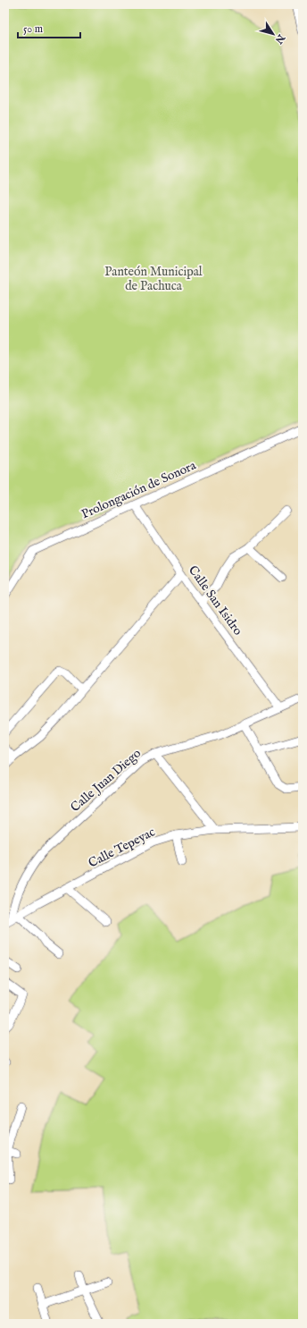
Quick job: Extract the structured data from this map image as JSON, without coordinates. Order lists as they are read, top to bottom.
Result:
{
  "streets": {
    "street": [
      "Prolongación de Sonora",
      "Calle San Isidro",
      "Calle Juan Diego",
      "Calle Tepeyac"
    ]
  },
  "crossings": [
    ["Prolongación de Sonora", "Calle San Isidro"],
    ["Calle San Isidro", "Calle Juan Diego"],
    ["Calle Juan Diego", "Calle Tepeyac"]
  ],
  "parks": ["Panteón Municipal de Pachuca"],
  "scale_bar": "50 m",
  "north": "bottom right"
}
